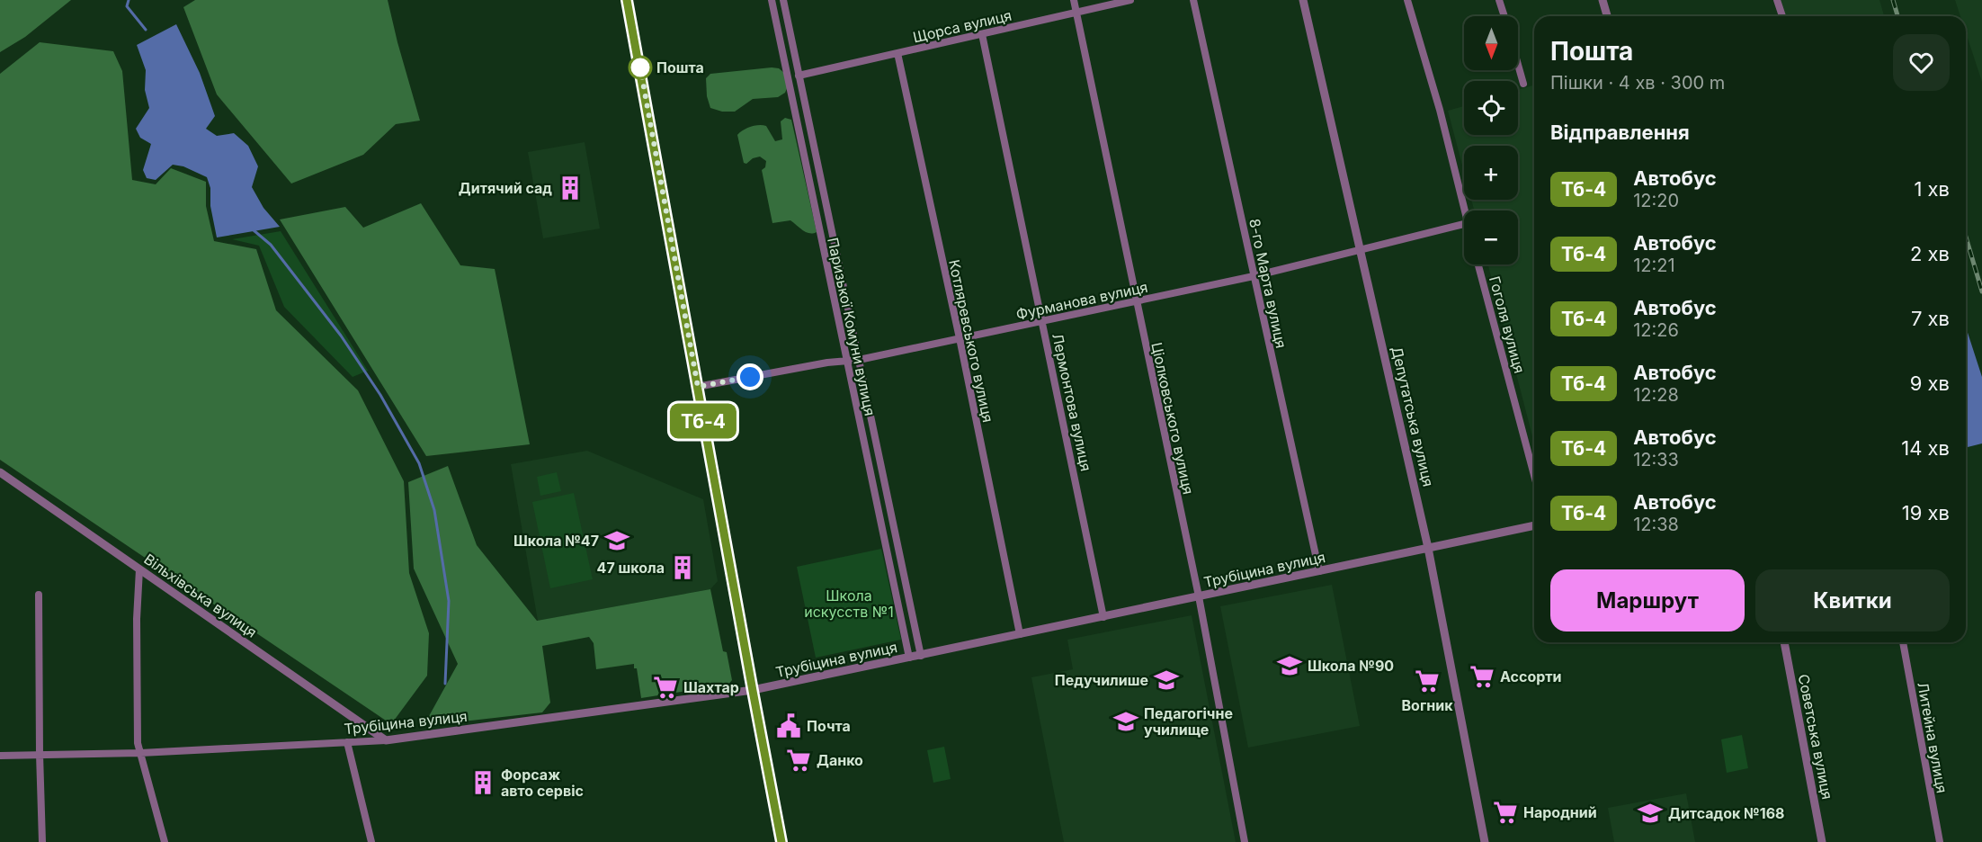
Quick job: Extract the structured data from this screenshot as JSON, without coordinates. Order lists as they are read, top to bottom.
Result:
{
  "streets": {
    "street": [
      "Щорса вулиця",
      "8-го Марта вулиця",
      "Фурманова вулиця",
      "Гоголя вулиця",
      "Паризької Комуни вулиця",
      "Котляревського вулиця",
      "Лермонтова вулиця",
      "Депутатська вулиця",
      "Ціолковського вулиця",
      "Трубіцина вулиця",
      "Вільхівська вулиця",
      "Советська вулиця",
      "Литейна вулиця"
    ]
  },
  "crossings": [
    ["Щорса вулиця", "Паризької Комуни вулиця"],
    ["Щорса вулиця", "Котляревського вулиця"],
    ["Щорса вулиця", "Лермонтова вулиця"],
    ["Щорса вулиця", "Ціолковського вулиця"],
    ["8-го Марта вулиця", "Фурманова вулиця"],
    ["8-го Марта вулиця", "Трубіцина вулиця"],
    ["Фурманова вулиця", "Паризької Комуни вулиця"],
    ["Фурманова вулиця", "Котляревського вулиця"],
    ["Фурманова вулиця", "Лермонтова вулиця"],
    ["Фурманова вулиця", "Депутатська вулиця"],
    ["Фурманова вулиця", "Ціолковського вулиця"],
    ["Паризької Комуни вулиця", "Трубіцина вулиця"],
    ["Котляревського вулиця", "Трубіцина вулиця"],
    ["Лермонтова вулиця", "Трубіцина вулиця"],
    ["Депутатська вулиця", "Трубіцина вулиця"],
    ["Ціолковського вулиця", "Трубіцина вулиця"],
    ["Трубіцина вулиця", "Вільхівська вулиця"]
  ],
  "parks": ["Школа искусств №1"],
  "places": {
    "other": ["Пошта"],
    "building": ["Дитячий сад", "47 школа", "Форсаж авто сервіс"],
    "school or university": [
      "Школа №47",
      "Школа №90",
      "Педучилише",
      "Педагогічне училище",
      "Дитсадок №168"
    ],
    "supermarket": [
      "Ассорти",
      "Вогник",
      "Шахтар",
      "Данко",
      "Народний"
    ],
    "public building": ["Почта"]
  },
  "lines": ["bus line Тб-4"],
  "north": "bottom",
  "page": {
    "on_map": "Тб-4",
    "map_buttons": ["+", "−"],
    "heading": [
      ["Пошта", "Пішки · 4 хв · 300 m"],
      "Відправлення"
    ],
    "list": [
      {
        "mark": "Тб-4",
        "name": "Автобус",
        "note": "12:20",
        "value": "1 хв"
      },
      {
        "mark": "Тб-4",
        "name": "Автобус",
        "note": "12:21",
        "value": "2 хв"
      },
      {
        "mark": "Тб-4",
        "name": "Автобус",
        "note": "12:26",
        "value": "7 хв"
      },
      {
        "mark": "Тб-4",
        "name": "Автобус",
        "note": "12:28",
        "value": "9 хв"
      },
      {
        "mark": "Тб-4",
        "name": "Автобус",
        "note": "12:33",
        "value": "14 хв"
      },
      {
        "mark": "Тб-4",
        "name": "Автобус",
        "note": "12:38",
        "value": "19 хв"
      }
    ],
    "buttons": ["Маршрут", "Квитки"]
  }
}
